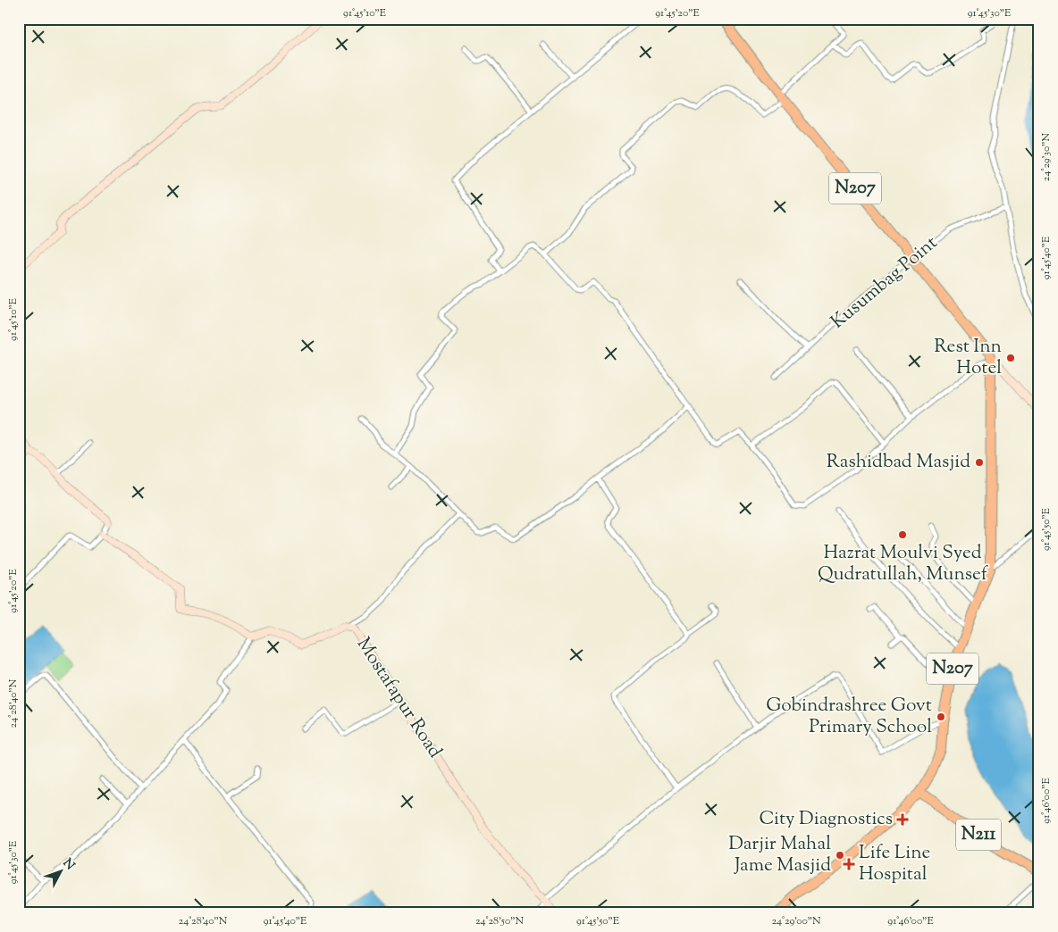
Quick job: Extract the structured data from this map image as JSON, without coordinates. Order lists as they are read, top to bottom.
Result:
{
  "streets": {
    "highway": ["N207", "N211"],
    "street": ["Kusumbag Point", "Mostafapur Road"]
  },
  "crossings": [
    ["N207", "Kusumbag Point"],
    ["N207", "N211"]
  ],
  "places": {
    "other": [
      "Rest Inn Hotel",
      "Rashidbad Masjid",
      "Hazrat Moulvi Syed Qudratullah, Munsef",
      "Gobindrashree Govt Primary School",
      "Darjir Mahal Jame Masjid"
    ],
    "health": ["City Diagnostics", "Life Line Hospital"]
  },
  "north": "top right",
  "coordinates": [
    "91°45'10\"E",
    "91°45'20\"E",
    "91°45'30\"E",
    "24°29'30\"N",
    "91°45'40\"E",
    "91°45'50\"E",
    "24°28'40\"N",
    "91°46'00\"E",
    "24°28'50\"N",
    "24°29'00\"N"
  ]
}
